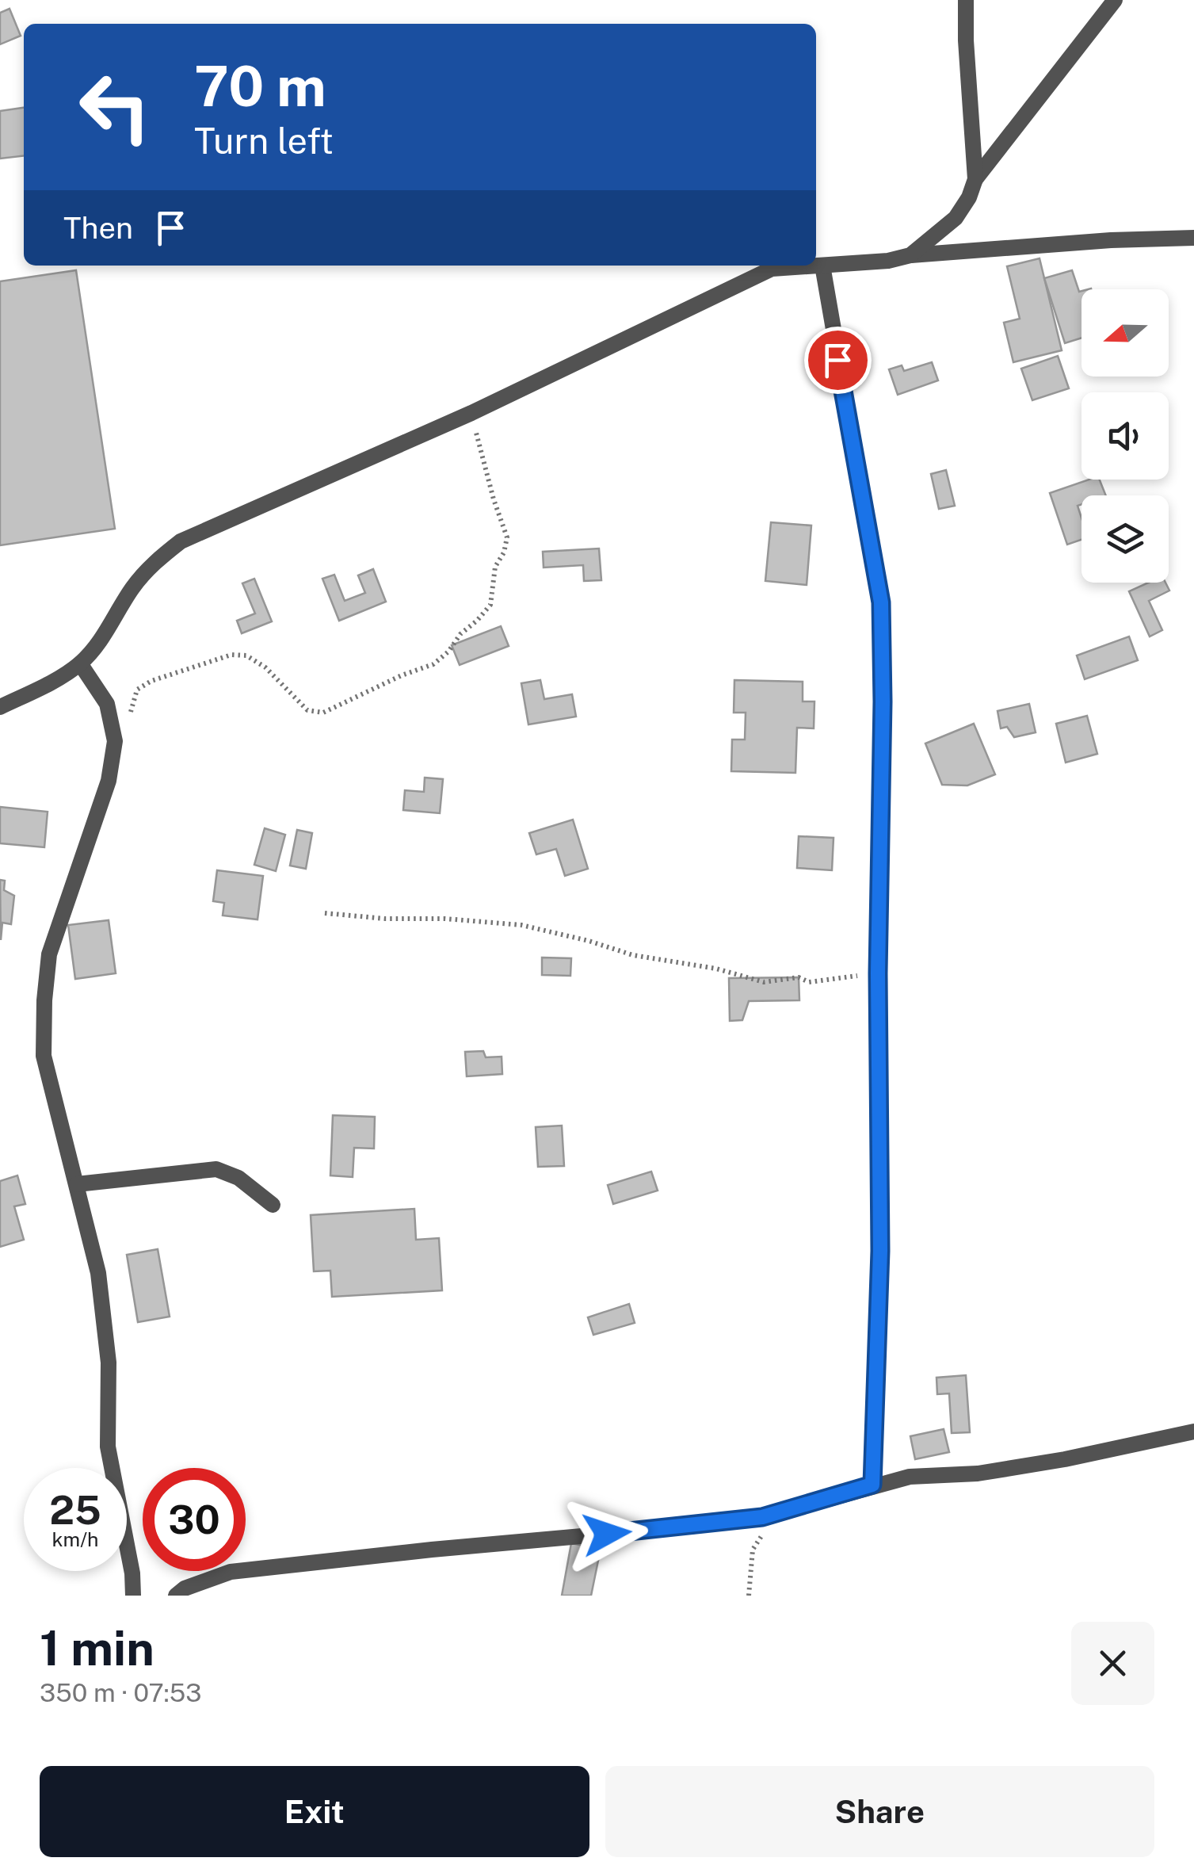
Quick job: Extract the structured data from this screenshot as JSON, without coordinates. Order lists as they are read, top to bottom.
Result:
{
  "north": "left",
  "page": {
    "turn": ["70 m", "Turn left"],
    "then": "Then",
    "speed": "25 km/h",
    "limit": "30",
    "heading": ["1 min", "350 m · 07:53"],
    "buttons": ["Exit", "Share"]
  }
}
